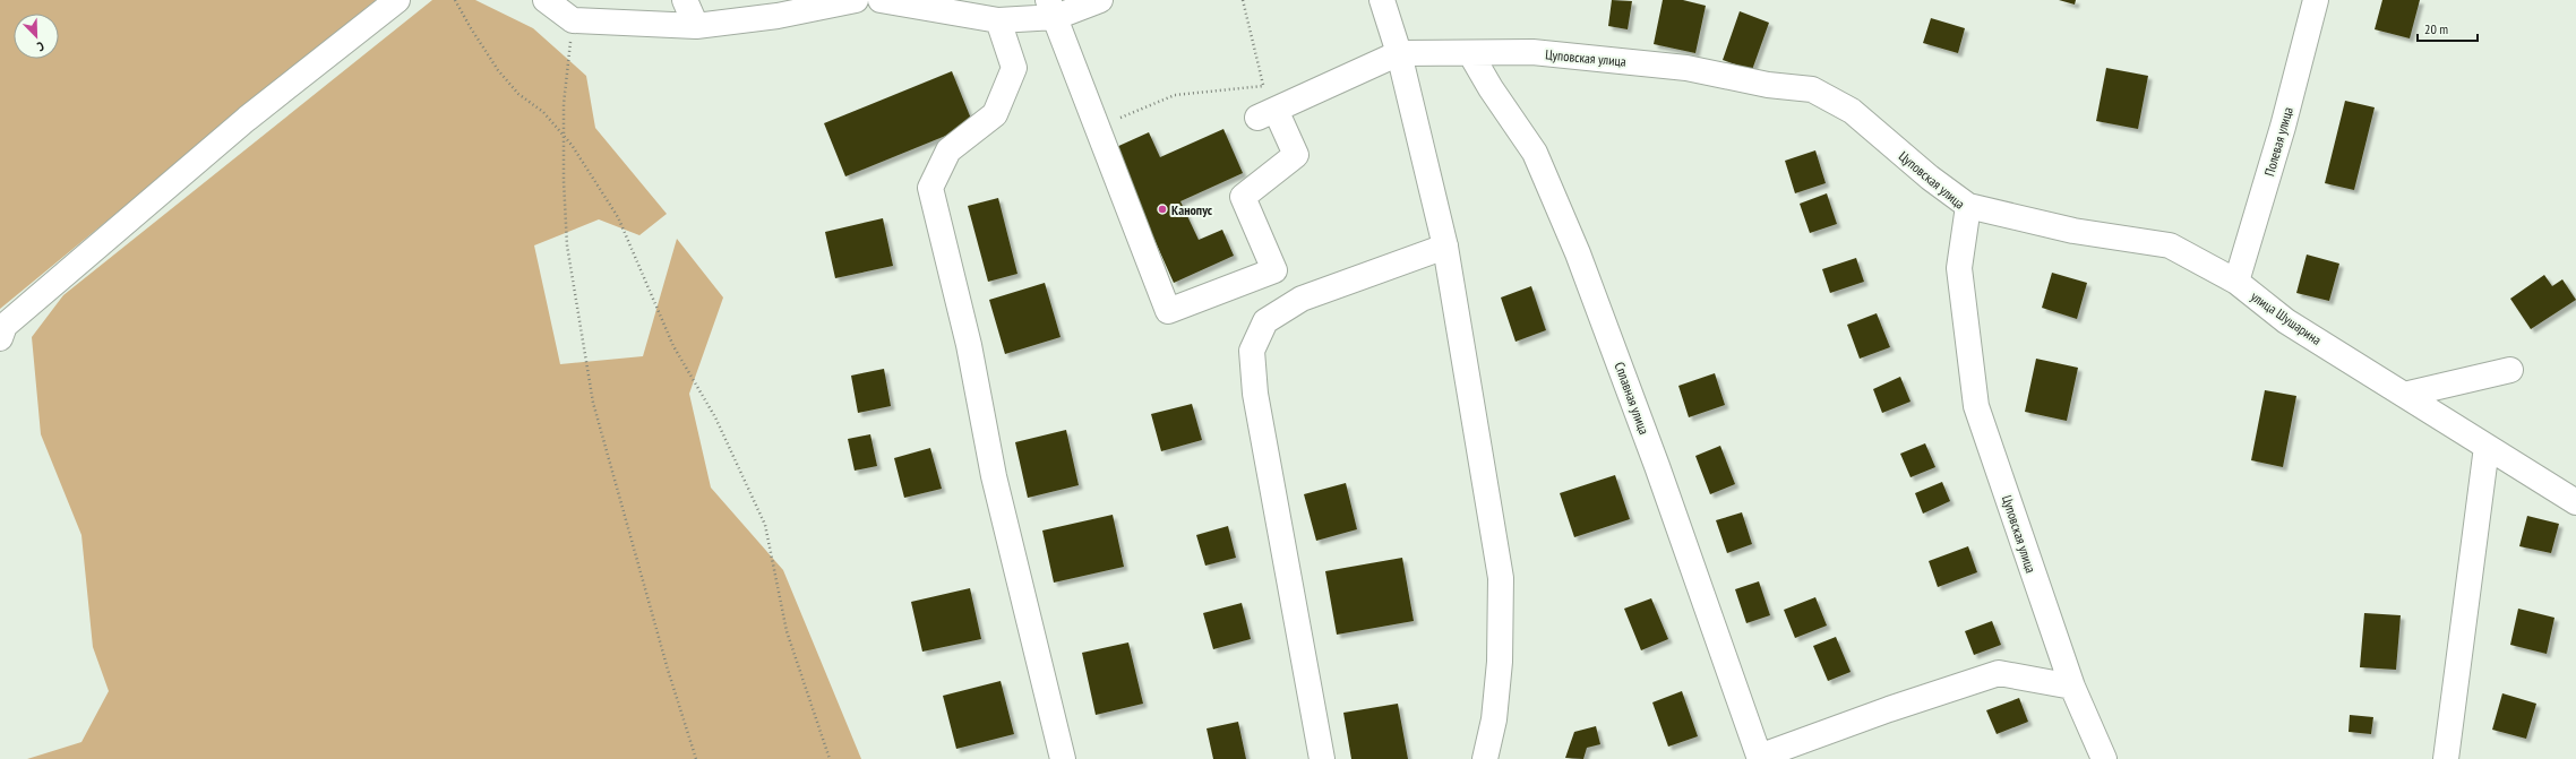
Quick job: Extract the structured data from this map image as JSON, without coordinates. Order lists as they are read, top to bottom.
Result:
{
  "streets": {
    "street": [
      "Цуповская улица",
      "Полевая улица",
      "улица Шушарина",
      "Сплавная улица"
    ]
  },
  "crossings": [
    ["Цуповская улица", "улица Шушарина"],
    ["Цуповская улица", "Сплавная улица"],
    ["Полевая улица", "улица Шушарина"]
  ],
  "places": ["Канопус"],
  "scale_bar": "20 m",
  "north": "bottom right"
}
